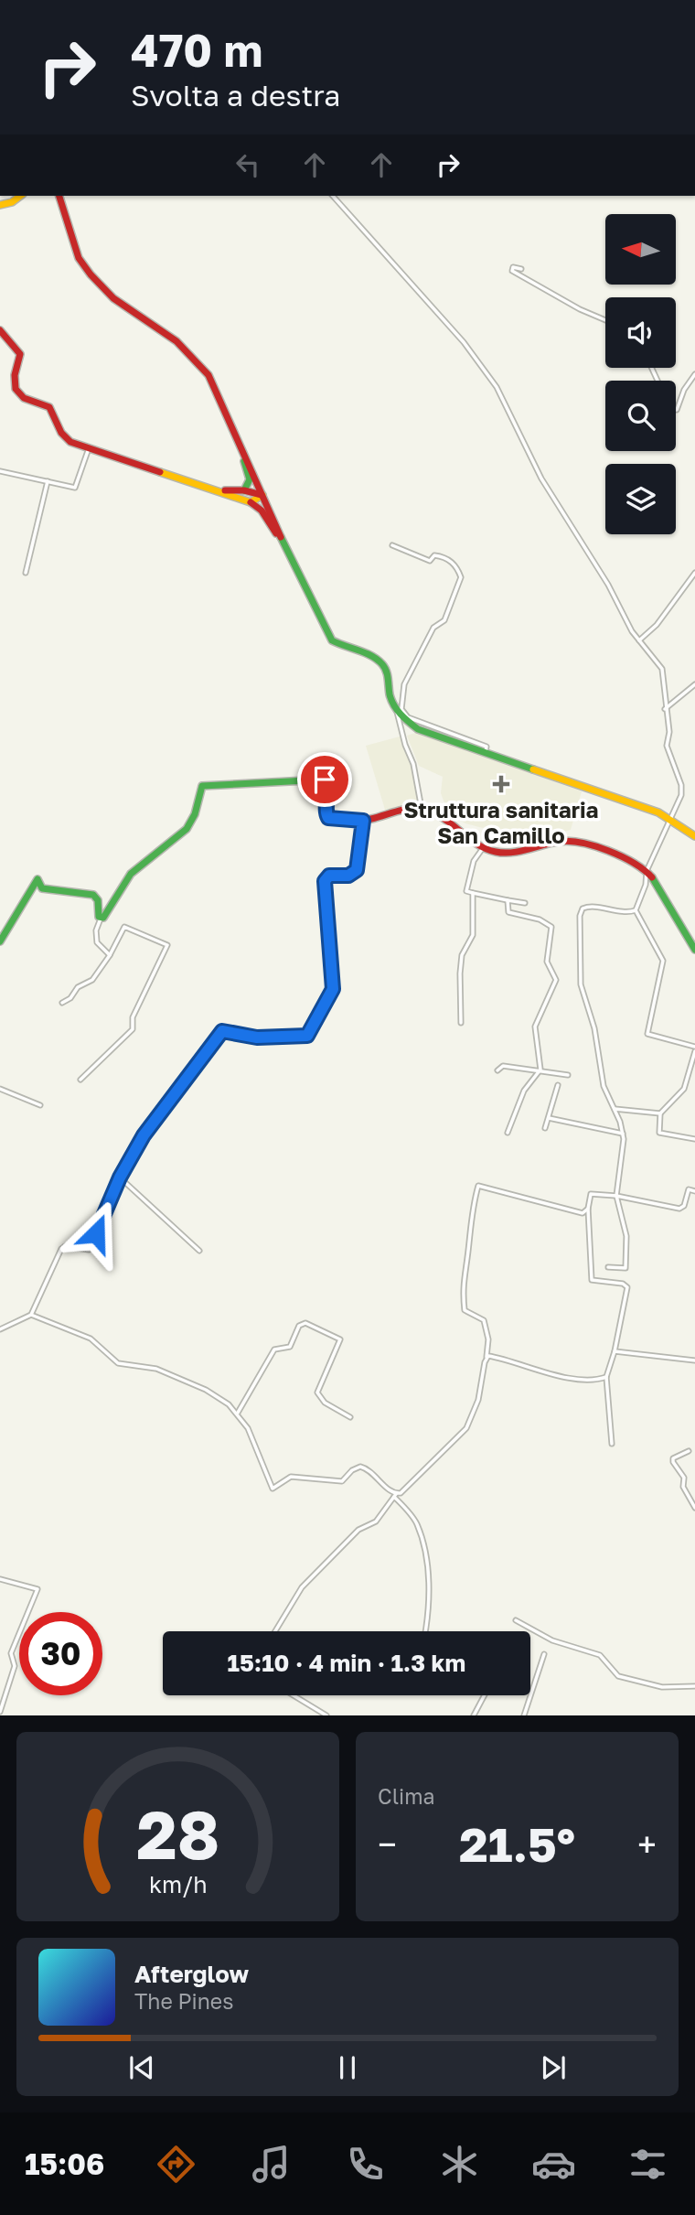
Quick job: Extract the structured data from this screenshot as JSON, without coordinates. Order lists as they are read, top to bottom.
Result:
{
  "places": {
    "health": ["Struttura sanitaria San Camillo"]
  },
  "north": "left",
  "page": {
    "turn": ["470 m", "Svolta a destra"],
    "limit": "30",
    "trip": "15:10 · 4 min · 1.3 km",
    "tile": "Clima",
    "heat": ["−", "21.5°", "+"],
    "song": ["Afterglow", "The Pines"],
    "tabs": "15:06",
    "gauge": ["28", "km/h"]
  }
}
